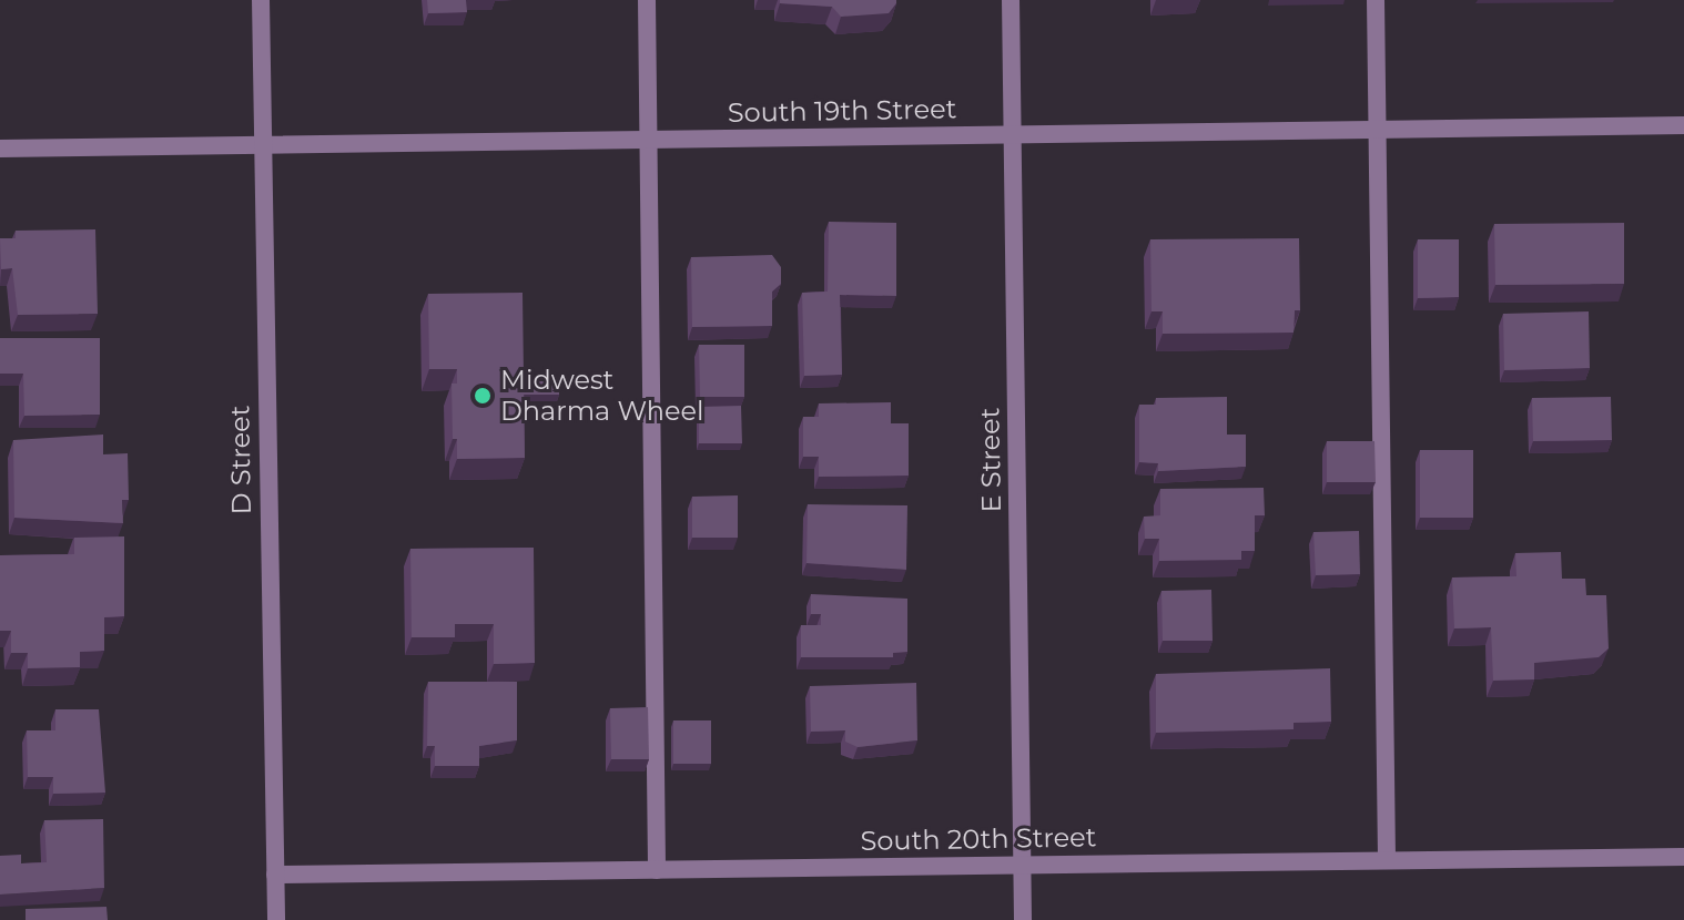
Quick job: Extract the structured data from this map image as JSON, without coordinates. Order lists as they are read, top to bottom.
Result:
{
  "streets": {
    "street": [
      "South 19th Street",
      "D Street",
      "E Street",
      "South 20th Street"
    ]
  },
  "crossings": [
    ["South 19th Street", "D Street"],
    ["South 19th Street", "E Street"],
    ["D Street", "South 20th Street"],
    ["E Street", "South 20th Street"]
  ],
  "places": ["Midwest Dharma Wheel"]
}
